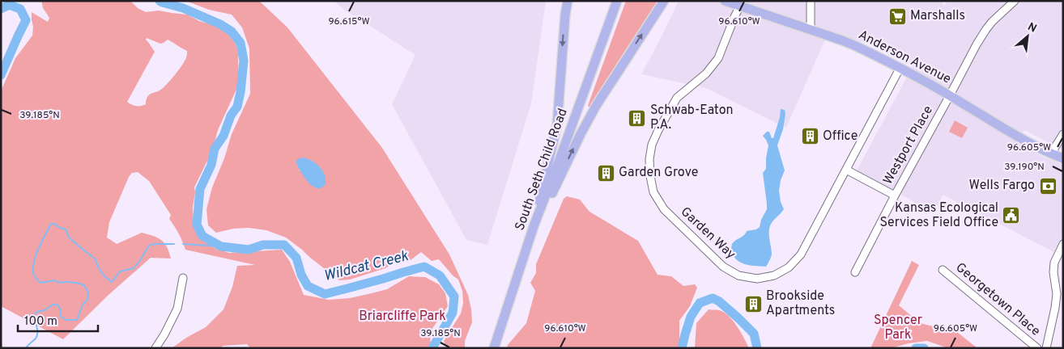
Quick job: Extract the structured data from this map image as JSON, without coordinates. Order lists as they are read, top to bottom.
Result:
{
  "streets": {
    "main road": ["Anderson Avenue", "South Seth Child Road"],
    "street": ["Westport Place", "Garden Way", "Georgetown Place"]
  },
  "crossings": [
    ["Anderson Avenue", "Westport Place"],
    ["Anderson Avenue", "Garden Way"]
  ],
  "water": ["Wildcat Creek"],
  "parks": ["Briarcliffe Park", "Spencer Park"],
  "places": {
    "supermarket": ["Marshalls"],
    "building": [
      "Schwab-Eaton P.A.",
      "Office",
      "Garden Grove",
      "Brookside Apartments"
    ],
    "bank": ["Wells Fargo"],
    "public building": ["Kansas Ecological Services Field Office"]
  },
  "scale_bar": "100 m",
  "north": "top right",
  "coordinates": [
    "96.615°W",
    "96.610°W",
    "39.185°N",
    "96.605°W",
    "39.190°N"
  ]
}
